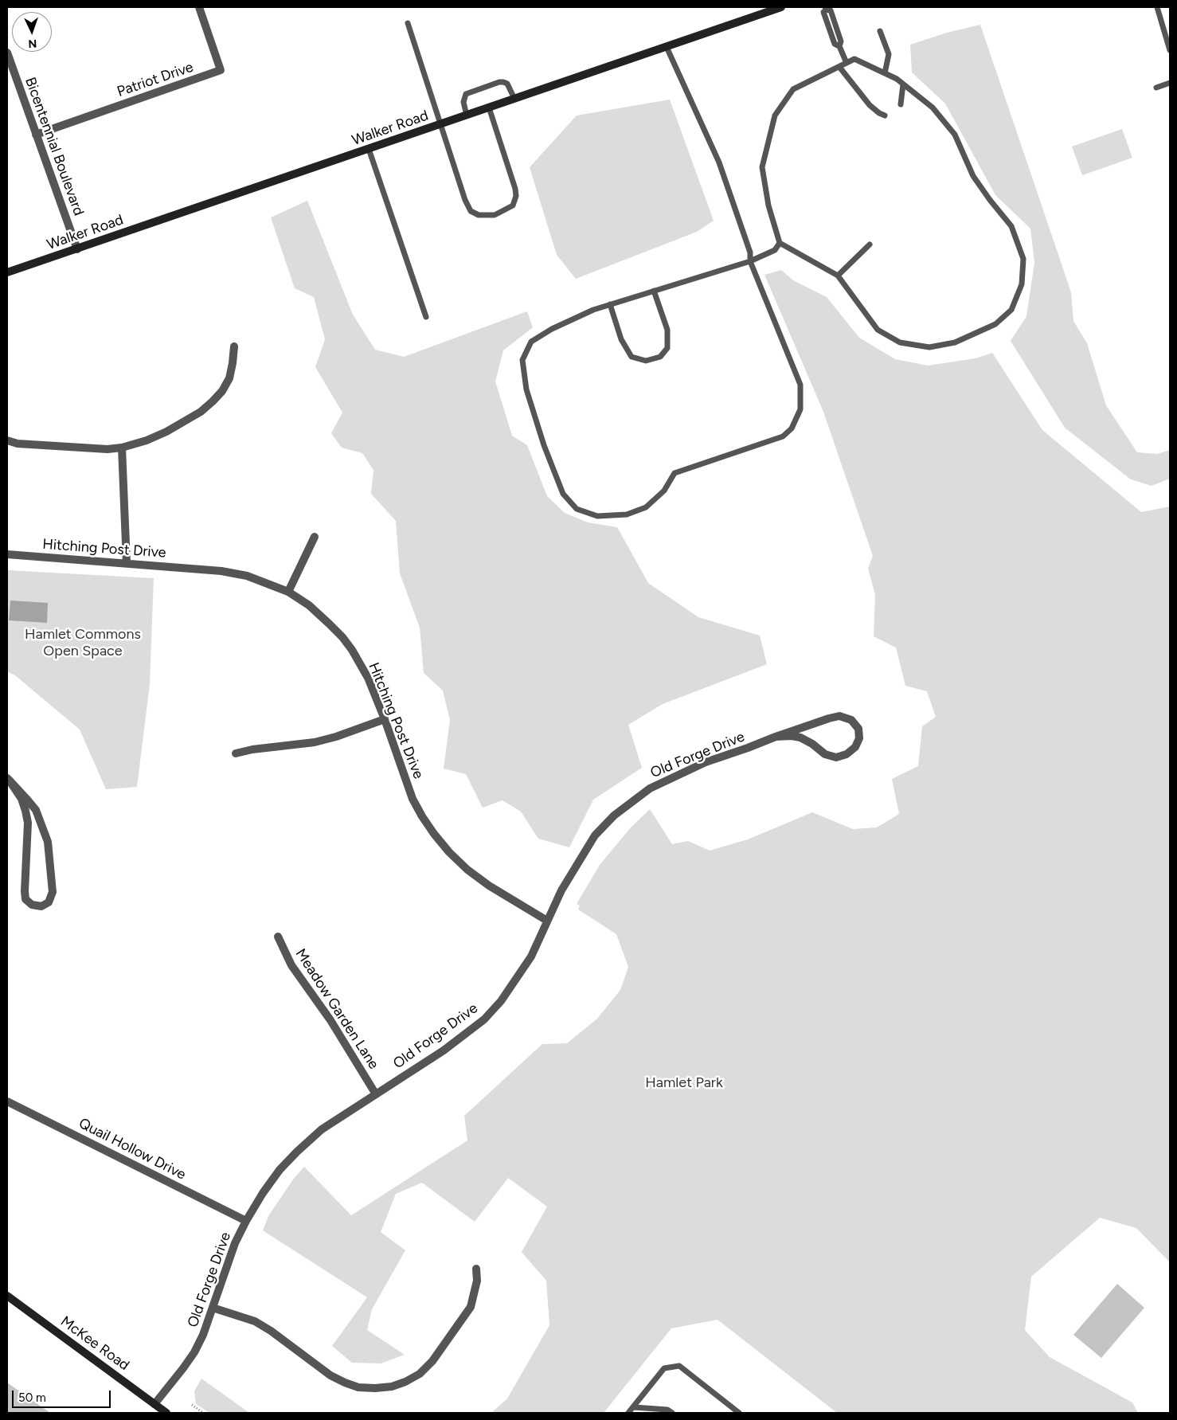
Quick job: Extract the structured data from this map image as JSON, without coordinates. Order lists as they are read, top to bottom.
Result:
{
  "streets": {
    "street": [
      "Patriot Drive",
      "Walker Road",
      "Bicentennial Boulevard",
      "Hitching Post Drive",
      "Old Forge Drive",
      "Meadow Garden Lane",
      "Quail Hollow Drive",
      "McKee Road"
    ]
  },
  "crossings": [
    ["Patriot Drive", "Bicentennial Boulevard"],
    ["Walker Road", "Bicentennial Boulevard"],
    ["Hitching Post Drive", "Old Forge Drive"],
    ["Old Forge Drive", "Meadow Garden Lane"],
    ["Old Forge Drive", "Quail Hollow Drive"],
    ["Old Forge Drive", "McKee Road"]
  ],
  "parks": ["Hamlet Commons Open Space", "Hamlet Park"],
  "scale_bar": "50 m",
  "north": "bottom"
}
